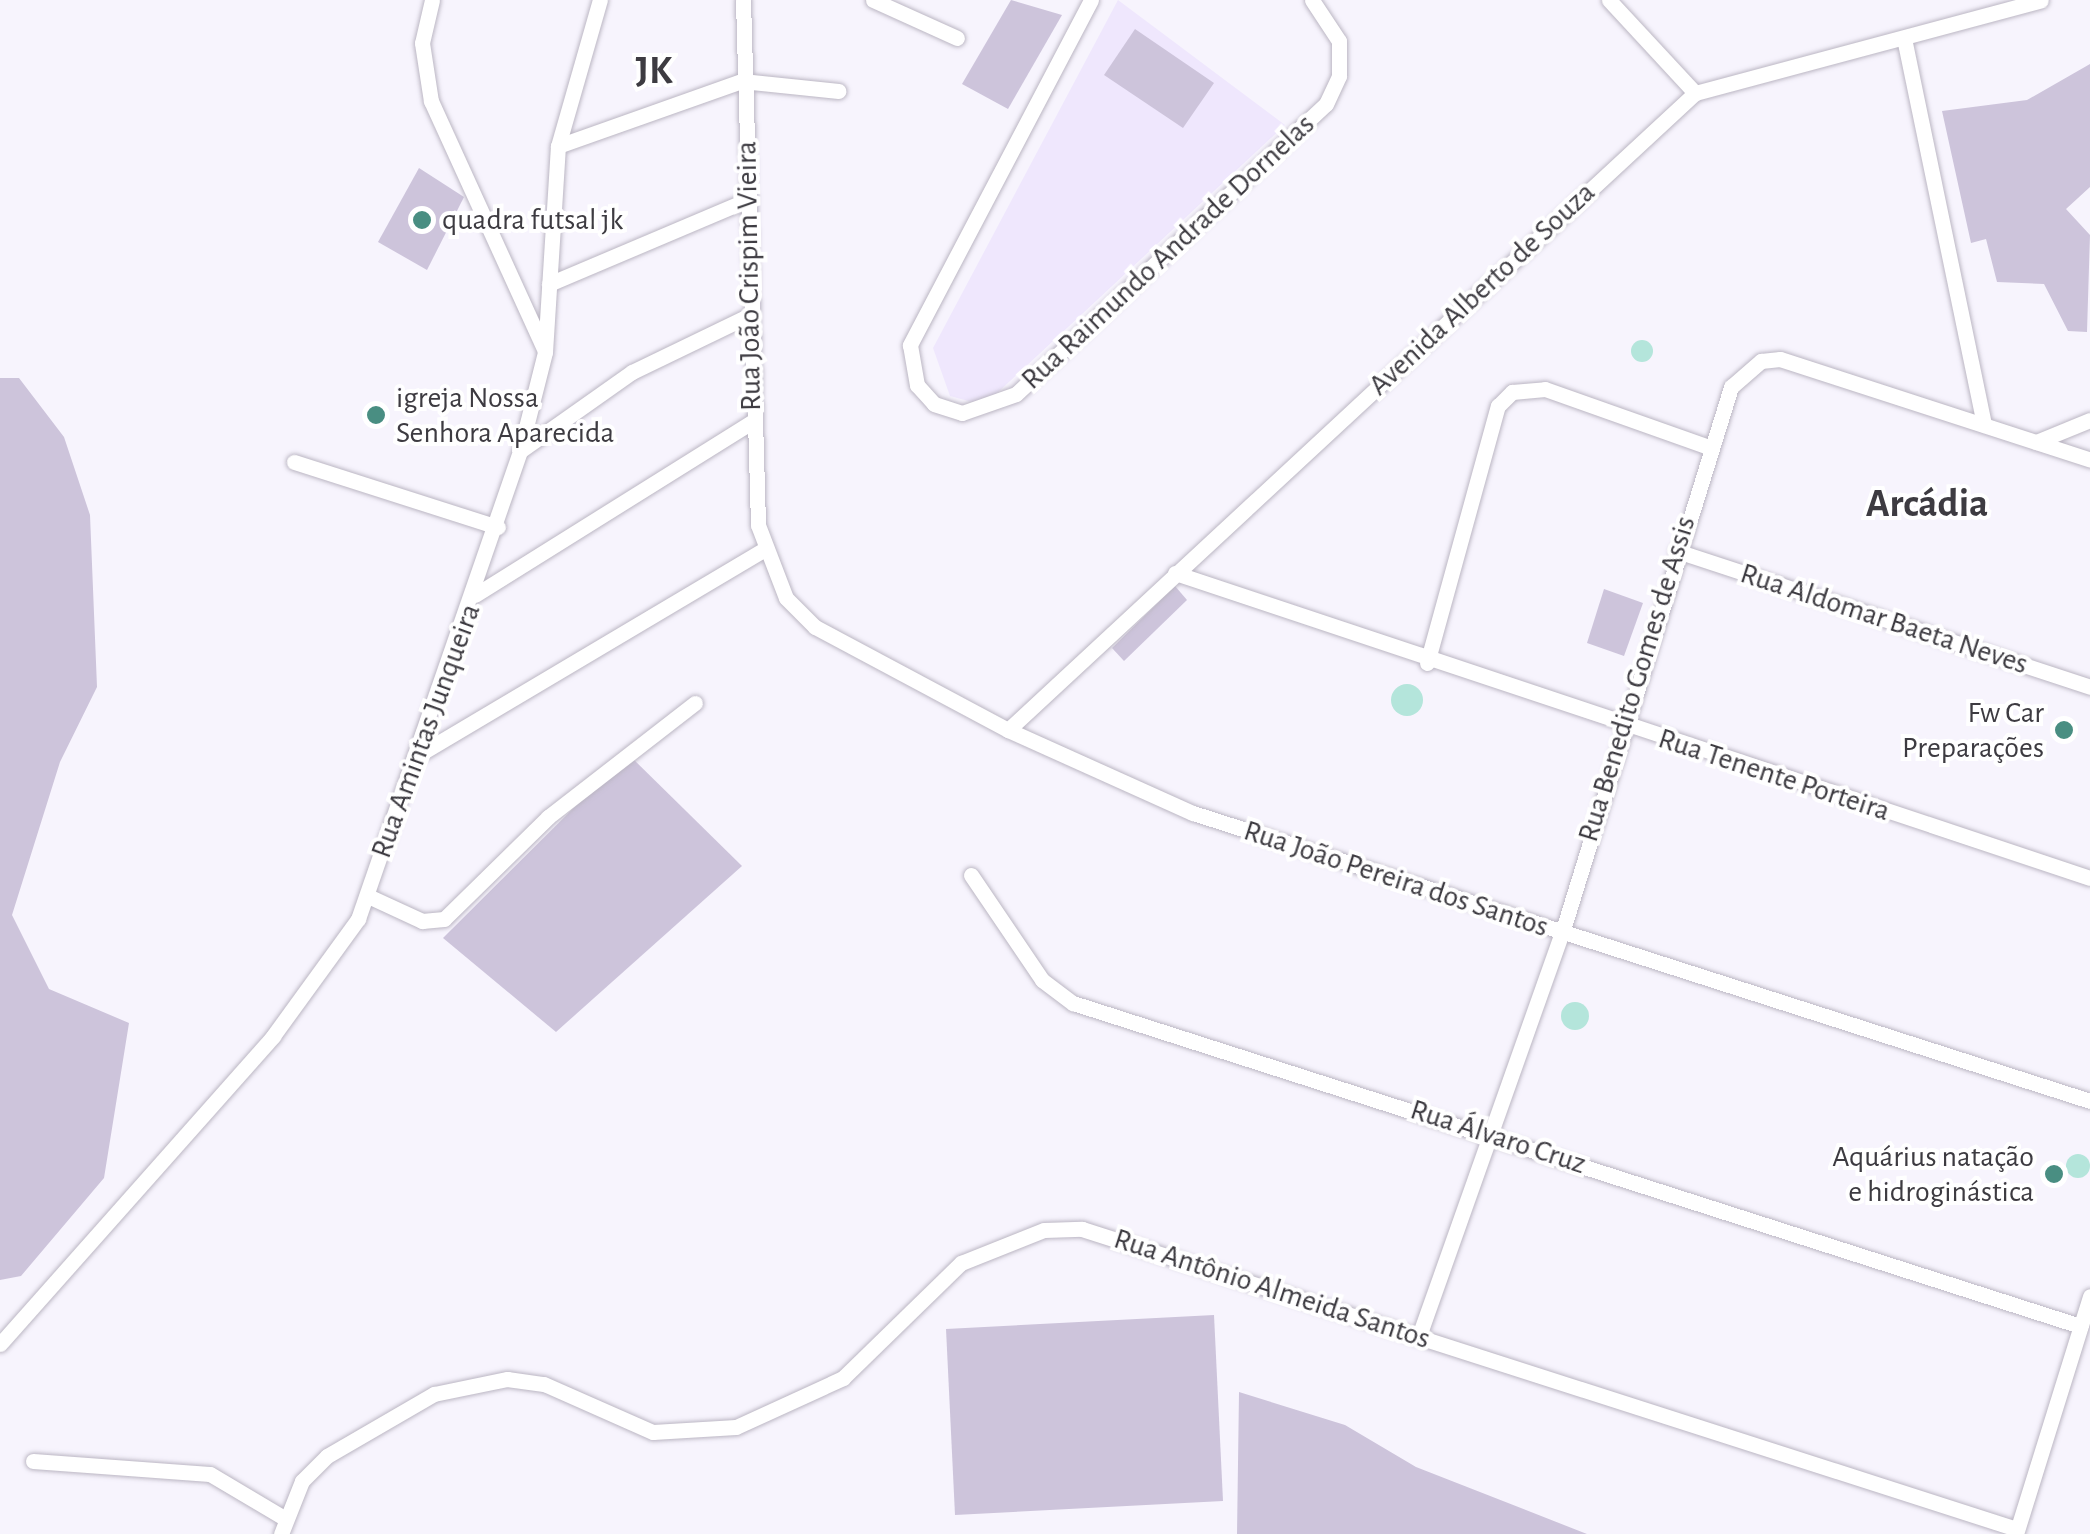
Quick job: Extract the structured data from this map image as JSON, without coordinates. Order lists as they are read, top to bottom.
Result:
{
  "streets": {
    "street": [
      "Rua Raimundo Andrade Dornelas",
      "Rua João Crispim Vieira",
      "Avenida Alberto de Souza",
      "Rua Aldomar Baeta Neves",
      "Rua Benedito Gomes de Assis",
      "Rua Amintas Junqueira",
      "Rua Tenente Porteira",
      "Rua João Pereira dos Santos",
      "Rua Álvaro Cruz",
      "Rua Antônio Almeida Santos"
    ]
  },
  "crossings": [
    ["Rua João Crispim Vieira", "Rua João Pereira dos Santos"],
    ["Avenida Alberto de Souza", "Rua Tenente Porteira"],
    ["Avenida Alberto de Souza", "Rua João Pereira dos Santos"],
    ["Rua Aldomar Baeta Neves", "Rua Benedito Gomes de Assis"],
    ["Rua Benedito Gomes de Assis", "Rua Tenente Porteira"],
    ["Rua Benedito Gomes de Assis", "Rua João Pereira dos Santos"],
    ["Rua Benedito Gomes de Assis", "Rua Álvaro Cruz"],
    ["Rua Benedito Gomes de Assis", "Rua Antônio Almeida Santos"]
  ],
  "districts": ["JK", "Arcádia"],
  "places": [
    "quadra futsal jk",
    "igreja Nossa Senhora Aparecida",
    "Fw Car Preparações",
    "Aquárius natação e hidroginástica"
  ]
}
